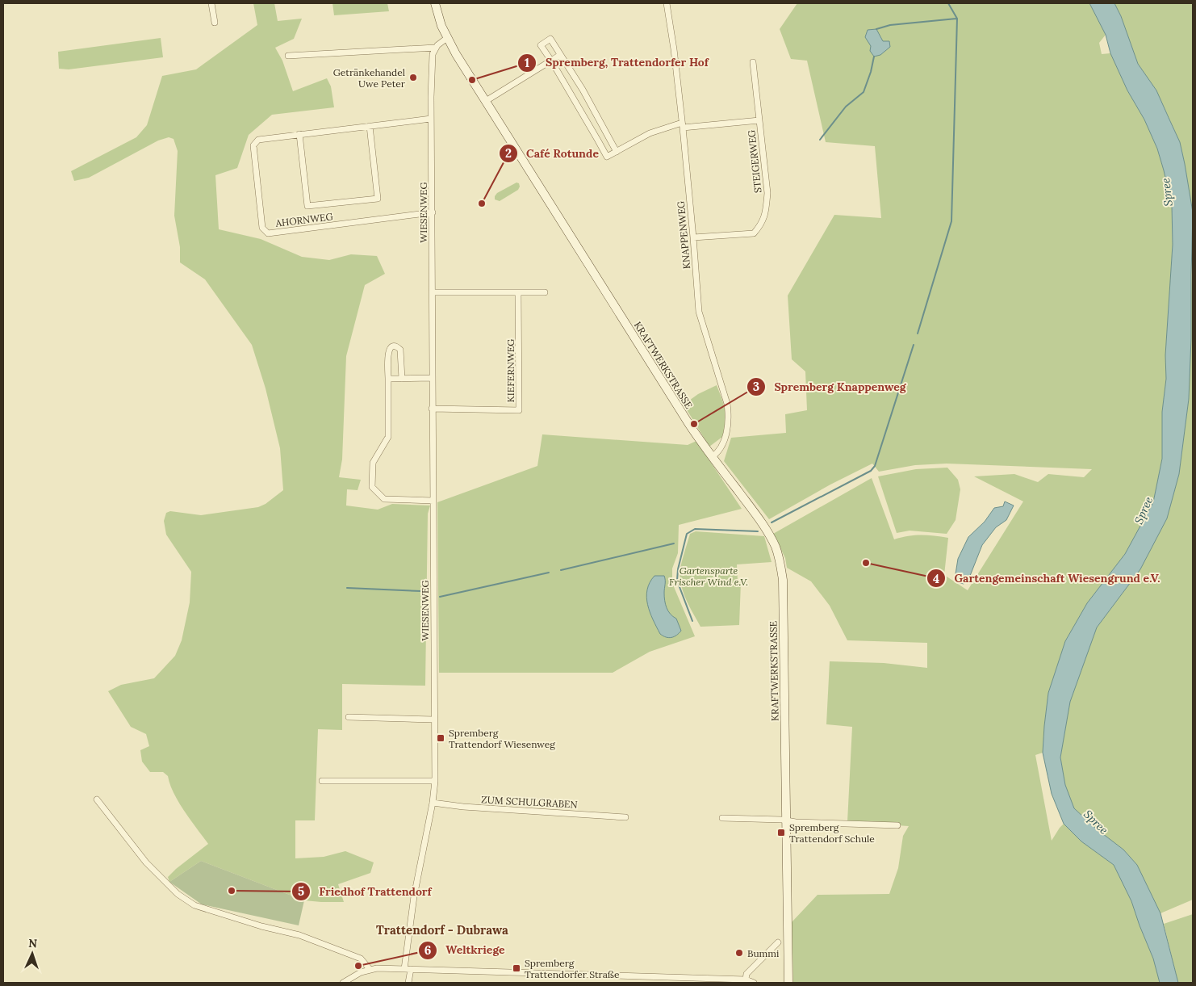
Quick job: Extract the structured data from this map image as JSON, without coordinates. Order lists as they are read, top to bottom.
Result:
{
  "streets": {
    "main road": ["KRAFTWERKSTRASSE"],
    "street": [
      "STEIGERWEG",
      "WIESENWEG",
      "AHORNWEG",
      "KNAPPENWEG",
      "KIEFERNWEG",
      "ZUM SCHULGRABEN"
    ]
  },
  "crossings": [
    ["STEIGERWEG", "KNAPPENWEG"],
    ["WIESENWEG", "AHORNWEG"],
    ["WIESENWEG", "KIEFERNWEG"],
    ["WIESENWEG", "ZUM SCHULGRABEN"],
    ["KNAPPENWEG", "KRAFTWERKSTRASSE"]
  ],
  "districts": ["Trattendorf - Dubrawa"],
  "water": ["Spree"],
  "parks": ["Gartensparte Frischer Wind e.V."],
  "places": {
    "other": [
      "Getränkehandel Uwe Peter",
      "Spremberg, Trattendorfer Hof",
      "Café Rotunde",
      "Spremberg Knappenweg",
      "Gartengemeinschaft Wiesengrund e.V.",
      "Friedhof Trattendorf",
      "Bummi",
      "Weltkriege"
    ],
    "transit": ["Spremberg Trattendorf Wiesenweg", "Spremberg Trattendorf Schule", "Spremberg Trattendorfer Straße"]
  },
  "north": "top"
}
